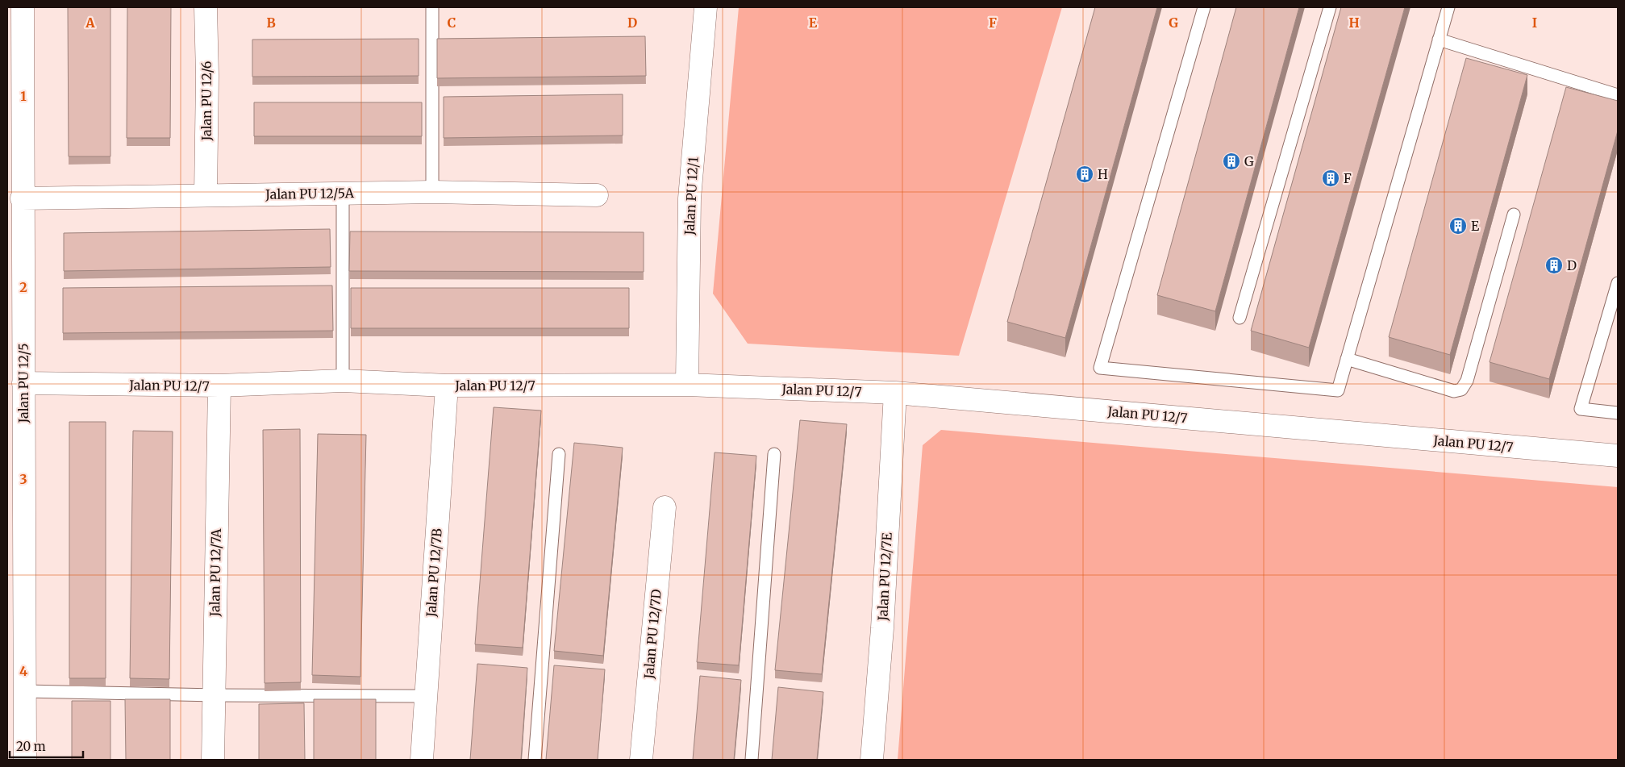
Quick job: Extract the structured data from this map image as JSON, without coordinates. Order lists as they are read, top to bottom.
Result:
{
  "streets": {
    "street": [
      "Jalan PU 12/6",
      "Jalan PU 12/5A",
      "Jalan PU 12/1",
      "Jalan PU 12/5",
      "Jalan PU 12/7",
      "Jalan PU 12/7A",
      "Jalan PU 12/7B",
      "Jalan PU 12/7E",
      "Jalan PU 12/7D"
    ]
  },
  "crossings": [
    ["Jalan PU 12/6", "Jalan PU 12/5A"],
    ["Jalan PU 12/5A", "Jalan PU 12/5"],
    ["Jalan PU 12/1", "Jalan PU 12/7"],
    ["Jalan PU 12/5", "Jalan PU 12/7"],
    ["Jalan PU 12/7", "Jalan PU 12/7A"],
    ["Jalan PU 12/7", "Jalan PU 12/7B"],
    ["Jalan PU 12/7", "Jalan PU 12/7E"]
  ],
  "places": {
    "building": [
      "G",
      "H",
      "F",
      "E",
      "D"
    ]
  },
  "scale_bar": "20 m",
  "grid": {
    "columns": [
      "A",
      "B",
      "C",
      "D",
      "E",
      "F",
      "G",
      "H",
      "I"
    ],
    "rows": [
      "1",
      "2",
      "3",
      "4"
    ]
  }
}
